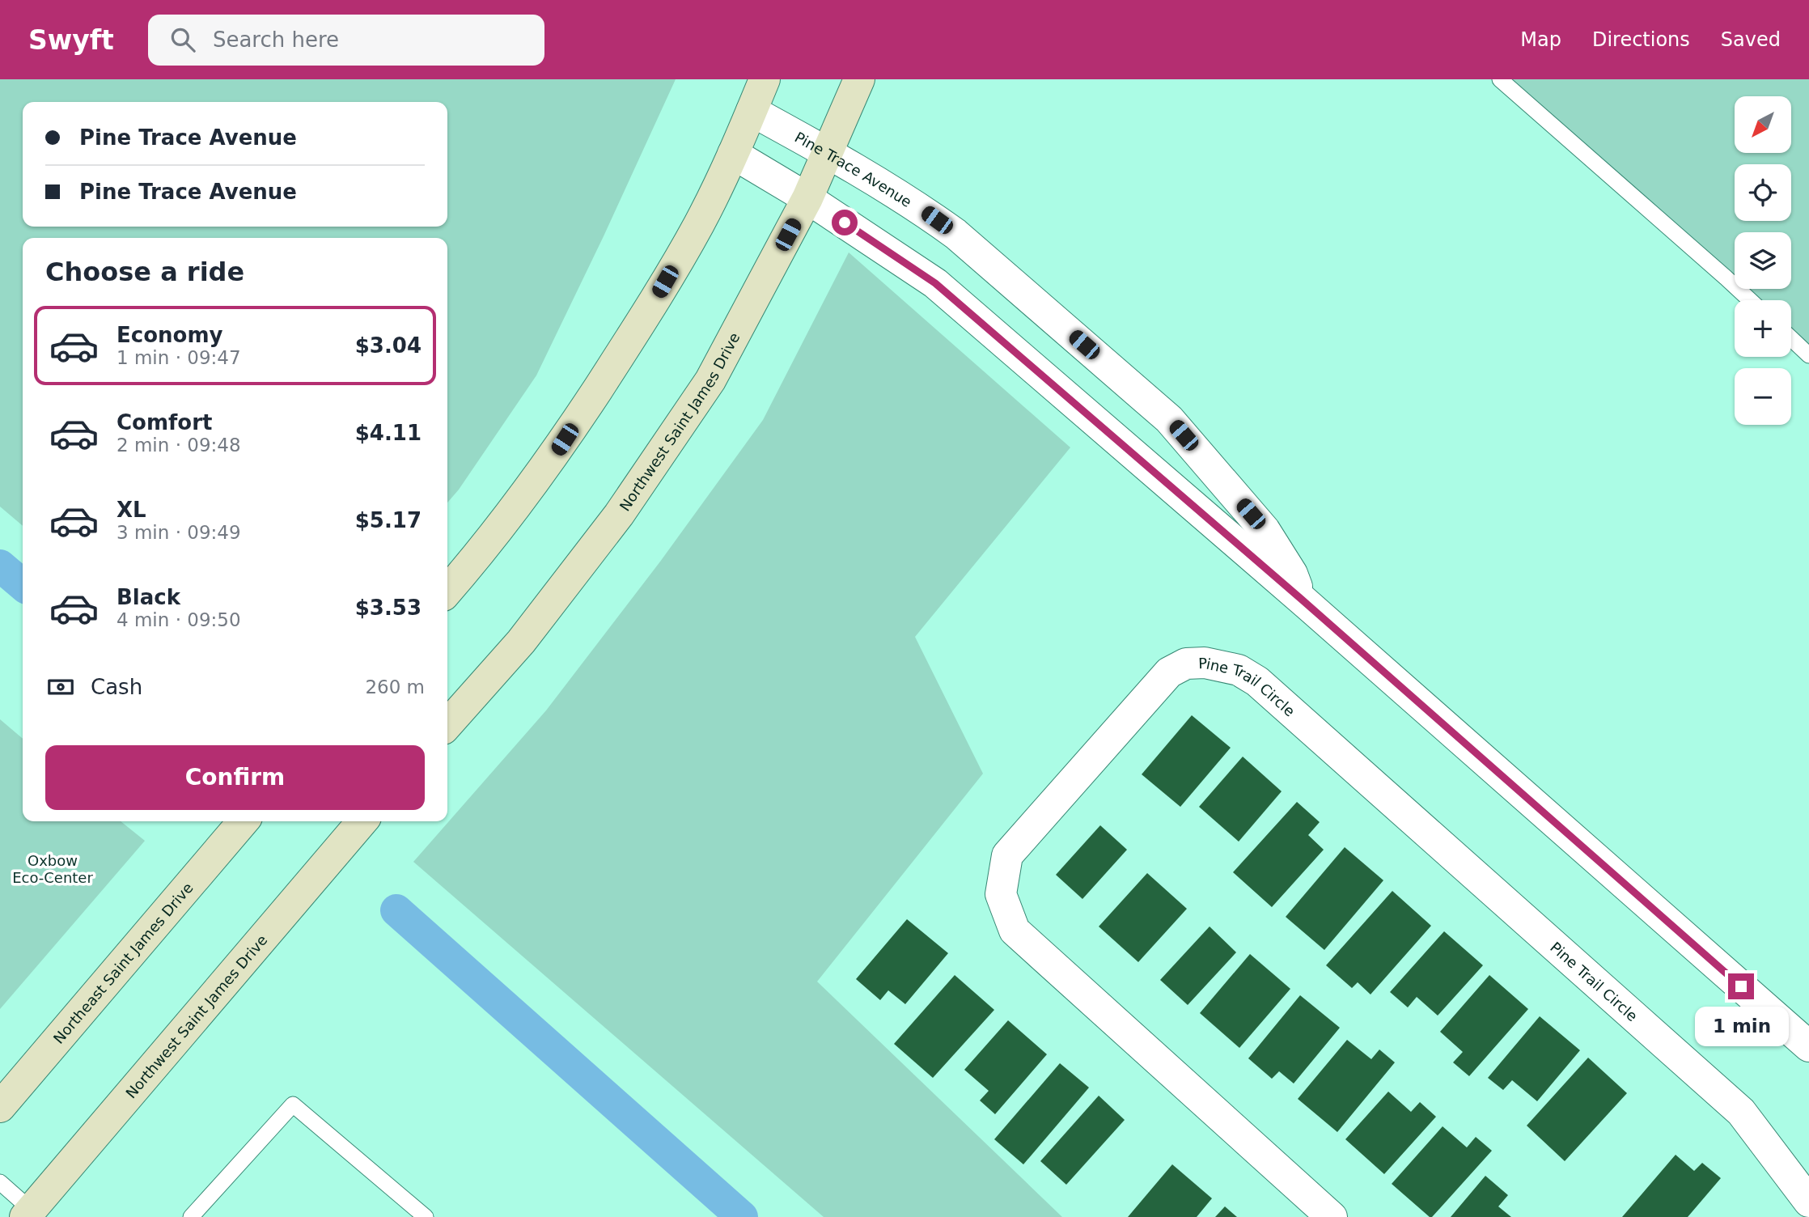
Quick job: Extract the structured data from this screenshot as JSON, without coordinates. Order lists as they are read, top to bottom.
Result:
{
  "streets": {
    "main road": ["Northwest Saint James Drive", "Northeast Saint James Drive"],
    "street": ["Pine Trace Avenue", "Pine Trail Circle"]
  },
  "crossings": [
    ["Pine Trace Avenue", "Northwest Saint James Drive"]
  ],
  "parks": ["Oxbow Eco-Center"],
  "north": "bottom left",
  "page": {
    "header": "Swyft",
    "search": "Search here",
    "nav": ["Map", "Directions", "Saved"],
    "map_buttons": ["+", "−"],
    "banner": ["Pine Trace Avenue", "Pine Trace Avenue"],
    "heading": "Choose a ride",
    "list": [
      {
        "name": "Economy",
        "note": "1 min · 09:47",
        "value": "$3.04"
      },
      {
        "name": "Comfort",
        "note": "2 min · 09:48",
        "value": "$4.11"
      },
      {
        "name": "XL",
        "note": "3 min · 09:49",
        "value": "$5.17"
      },
      {
        "name": "Black",
        "note": "4 min · 09:50",
        "value": "$3.53"
      }
    ],
    "pay": ["Cash", "260 m"],
    "buttons": "Confirm",
    "bubble": "1 min"
  }
}
